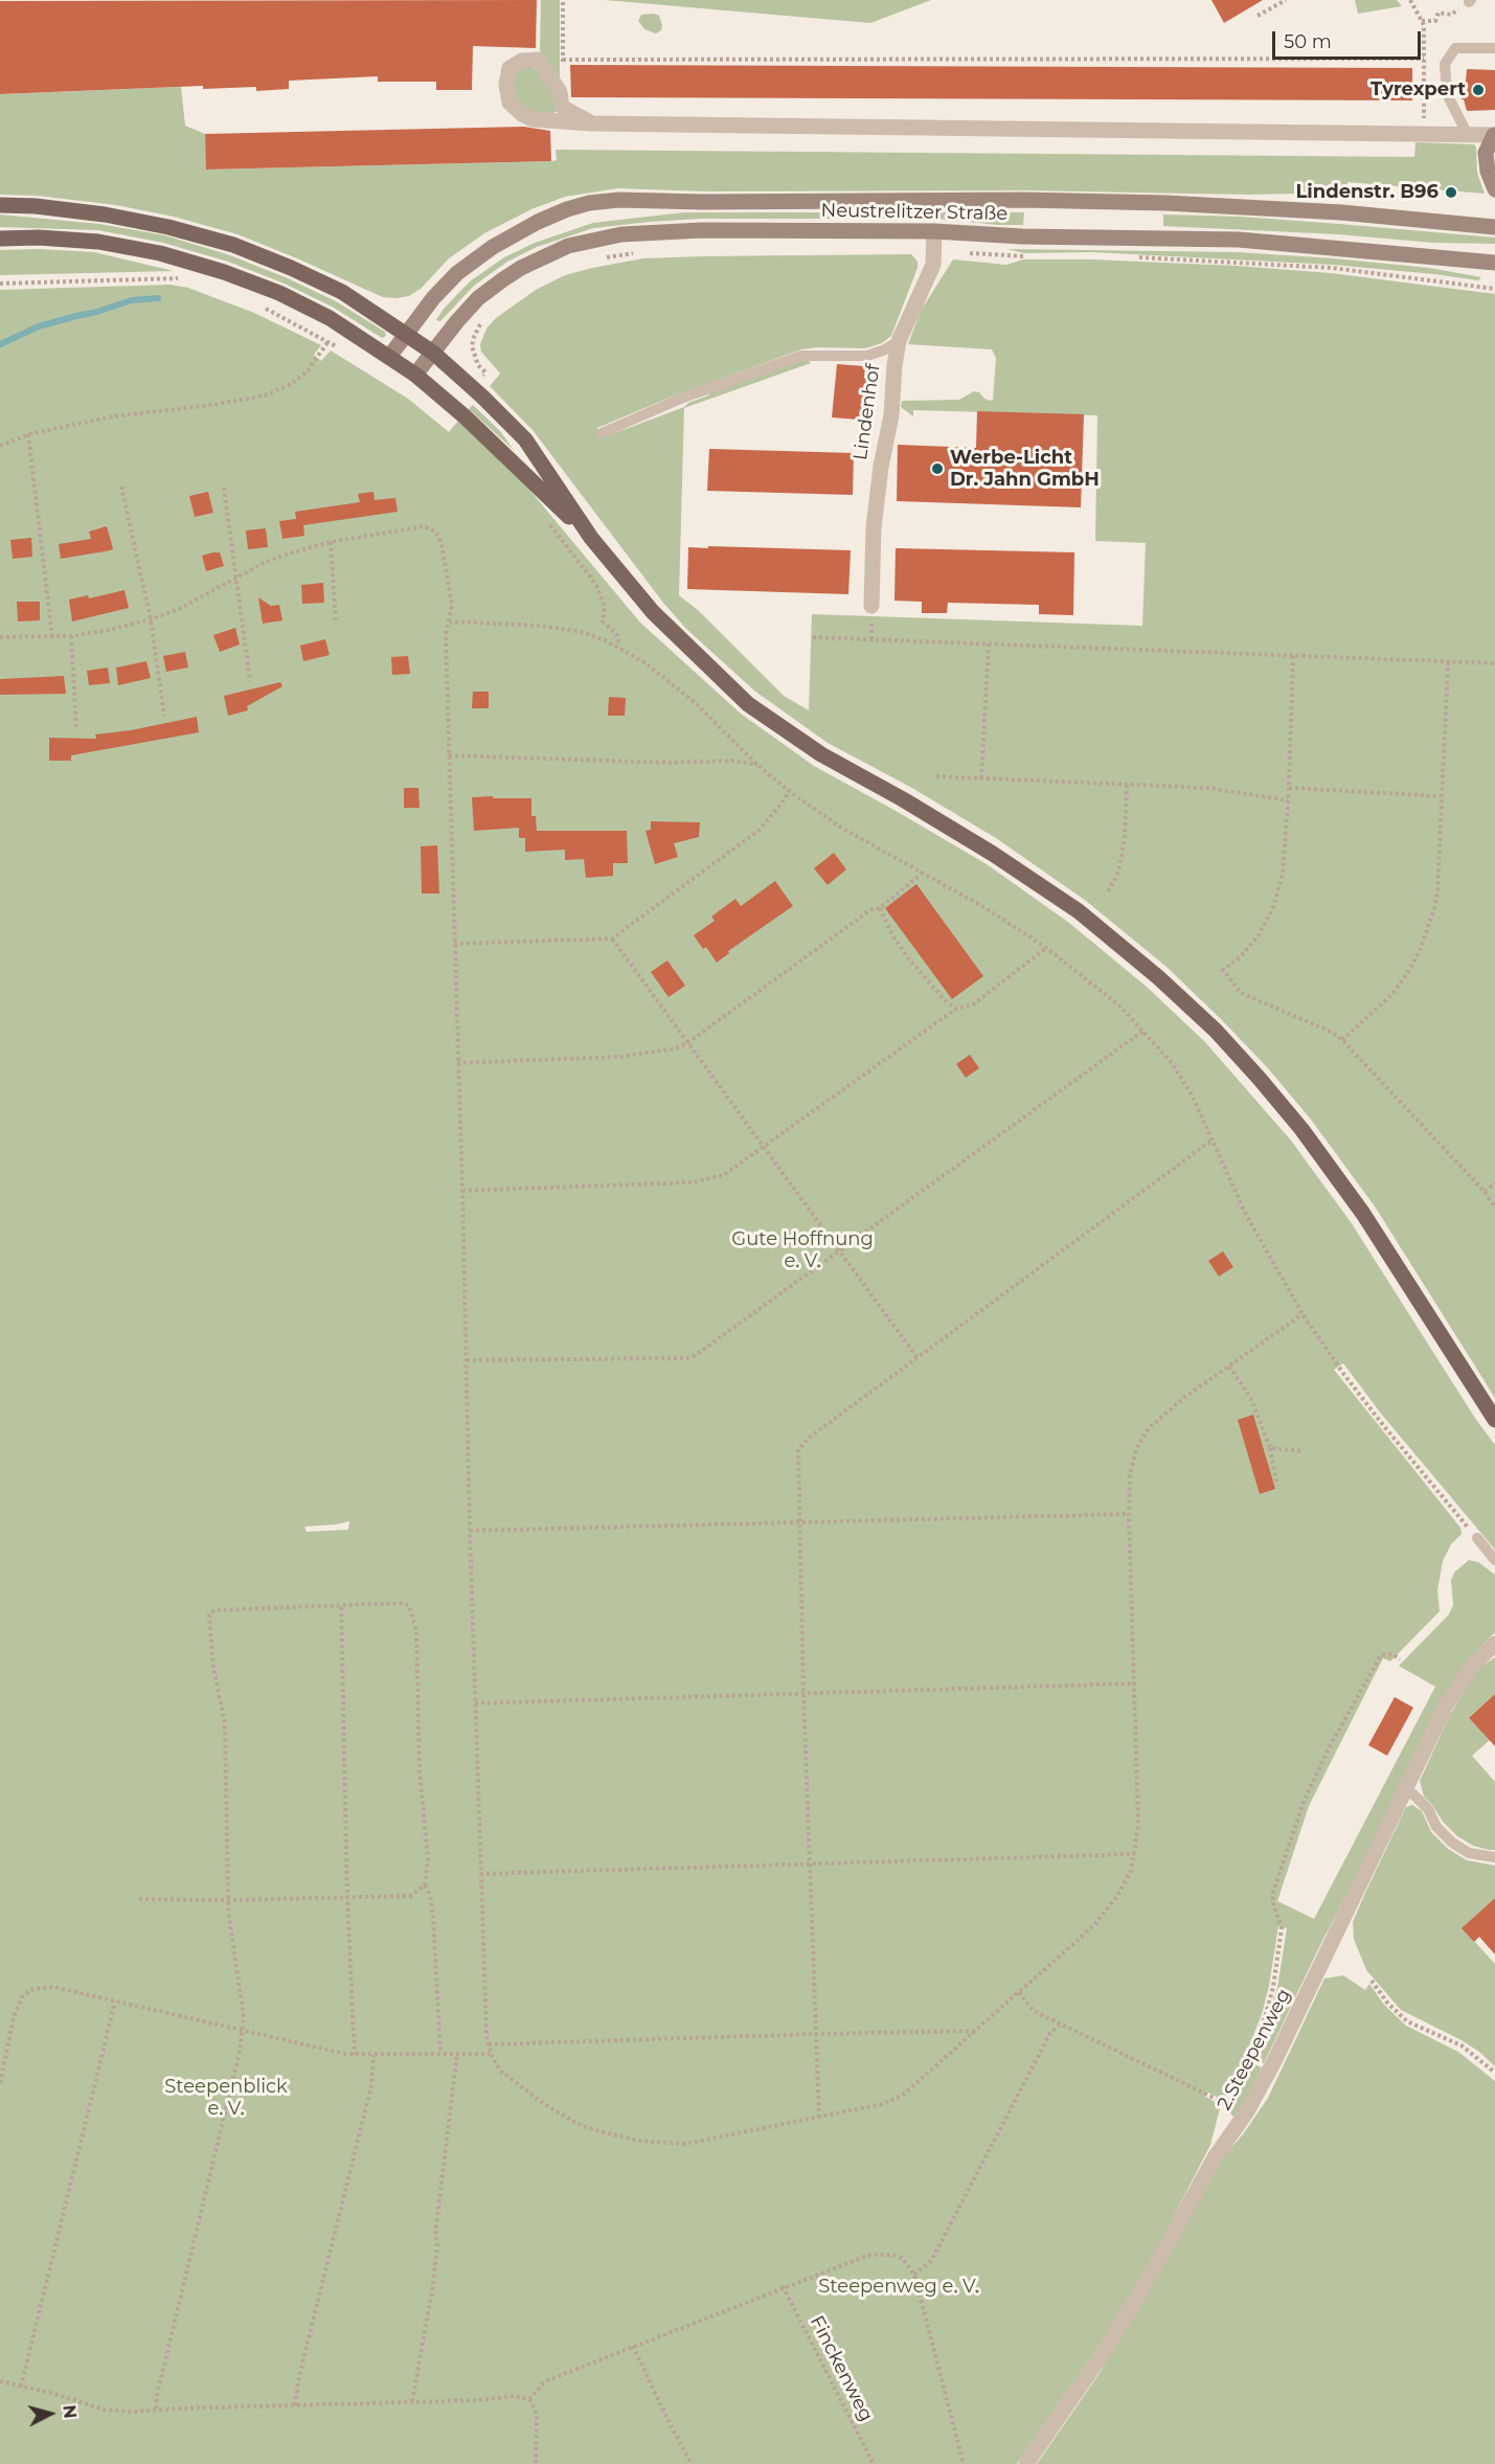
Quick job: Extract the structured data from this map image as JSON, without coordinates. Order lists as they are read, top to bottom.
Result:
{
  "streets": {
    "main road": ["Neustrelitzer Straße"],
    "street": ["Lindenhof", "2.Steepenweg"],
    "path": ["Finckenweg"]
  },
  "crossings": [
    ["Neustrelitzer Straße", "Lindenhof"]
  ],
  "parks": ["Gute Hoffnung e. V.", "Steepenblick e. V.", "Steepenweg e. V."],
  "places": ["Tyrexpert", "Lindenstr. B96", "Werbe-Licht Dr. Jahn GmbH"],
  "scale_bar": "50 m",
  "north": "right"
}
